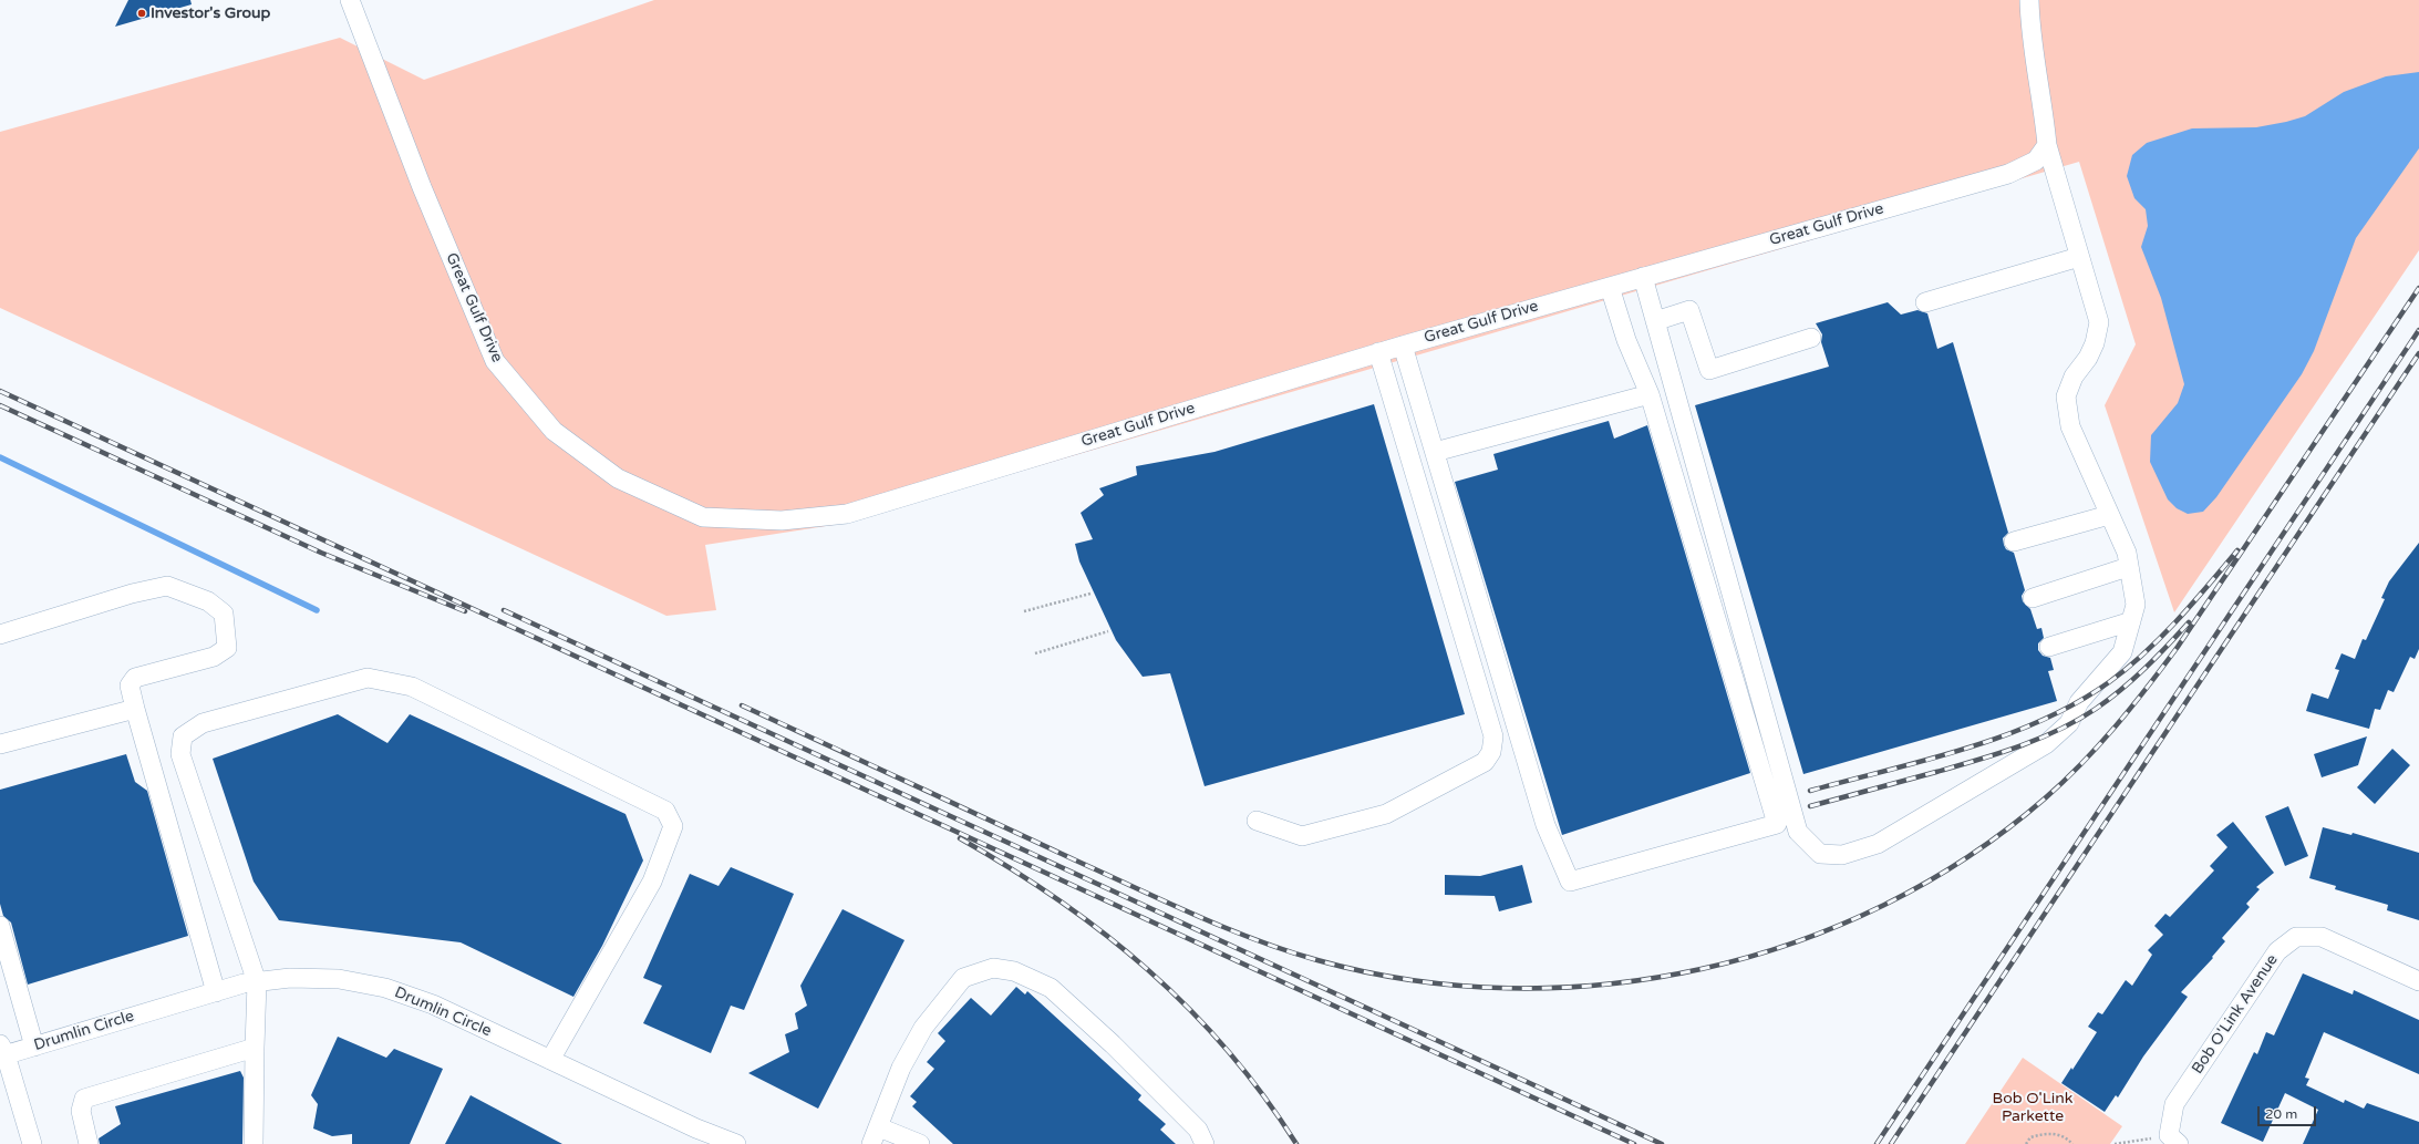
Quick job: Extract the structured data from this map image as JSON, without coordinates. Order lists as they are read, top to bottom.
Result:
{
  "streets": {
    "street": ["Great Gulf Drive", "Drumlin Circle", "Bob O'Link Avenue"]
  },
  "parks": ["Bob O'Link Parkette"],
  "places": ["Investor's Group"],
  "scale_bar": "20 m"
}
